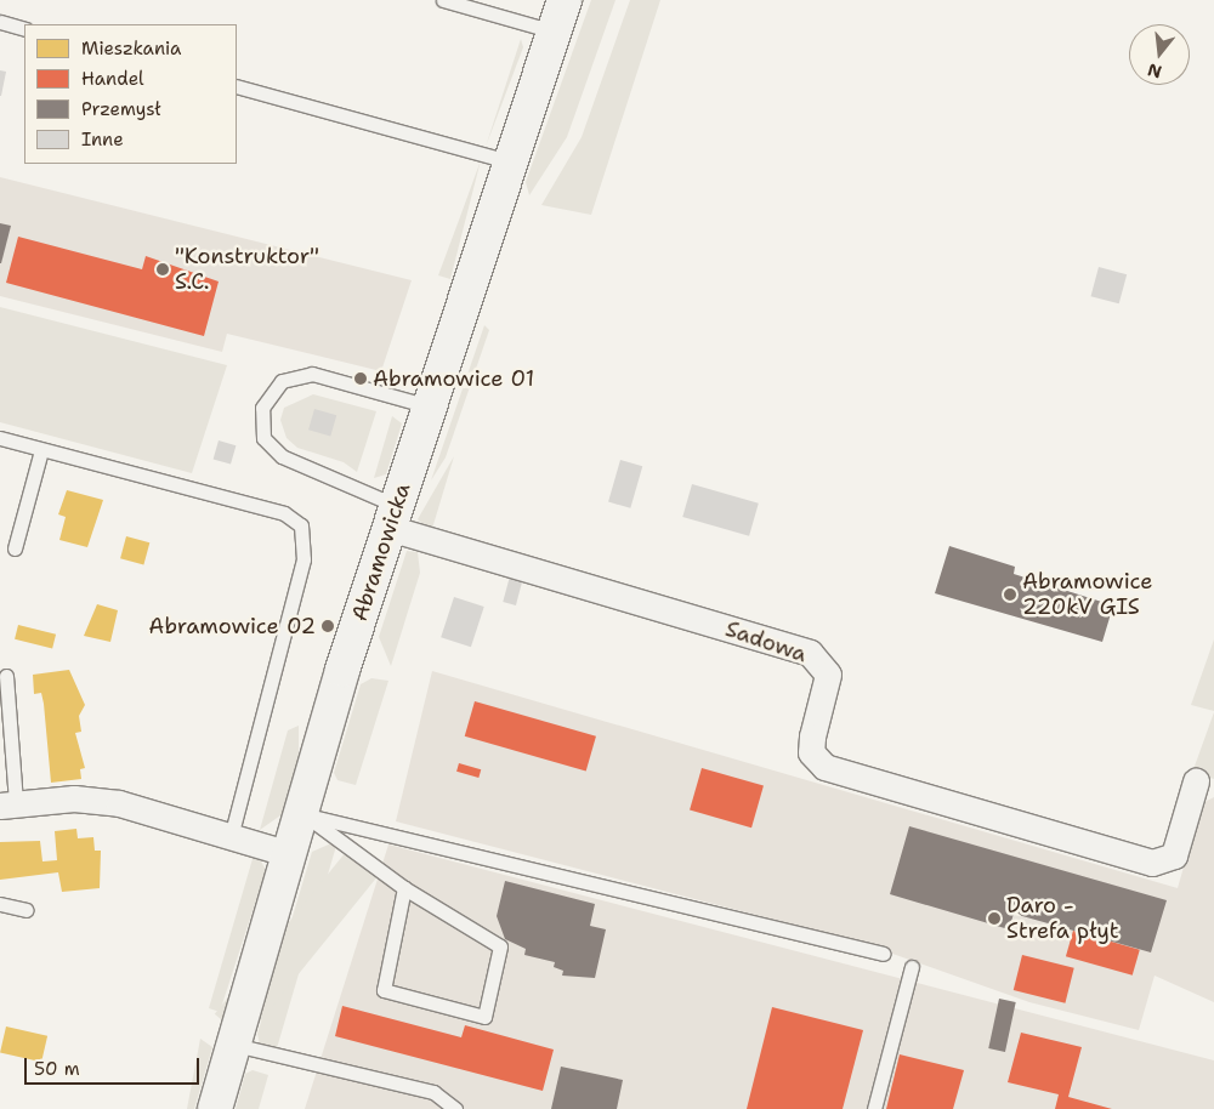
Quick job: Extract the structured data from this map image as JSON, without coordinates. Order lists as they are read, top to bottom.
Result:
{
  "streets": {
    "main road": ["Abramowicka"],
    "street": ["Sadowa"]
  },
  "crossings": [
    ["Abramowicka", "Sadowa"]
  ],
  "places": [
    "\"Konstruktor\" S.C.",
    "Abramowice 01",
    "Abramowice 220kV GIS",
    "Abramowice 02",
    "Daro - Strefa płyt"
  ],
  "legend": [
    "Mieszkania",
    "Handel",
    "Przemysł",
    "Inne"
  ],
  "scale_bar": "50 m",
  "north": "bottom"
}
